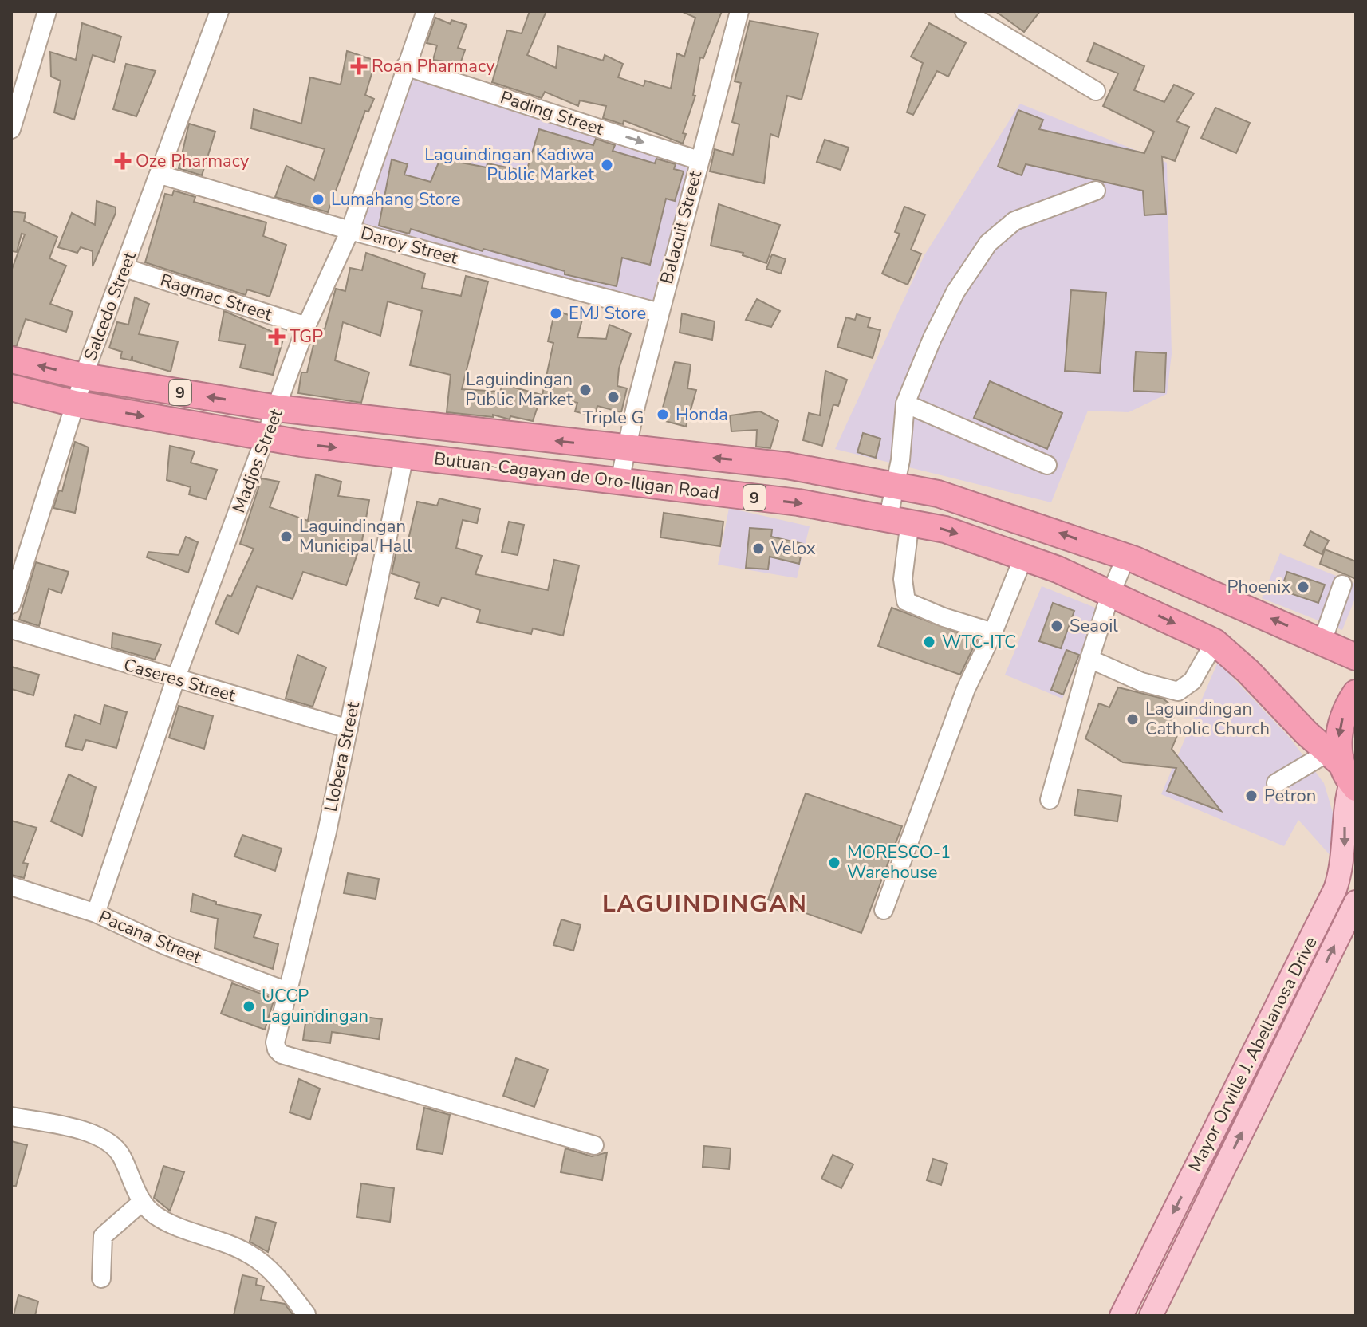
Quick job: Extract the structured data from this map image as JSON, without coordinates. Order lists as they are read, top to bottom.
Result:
{
  "streets": {
    "highway": ["9", "Butuan-Cagayan de Oro-Iligan Road"],
    "main road": ["Mayor Orville J. Abellanosa Drive"],
    "street": [
      "Pading Street",
      "Balacuit Street",
      "Daroy Street",
      "Ragmac Street",
      "Salcedo Street",
      "Madjos Street",
      "Caseres Street",
      "Llobera Street",
      "Pacana Street"
    ]
  },
  "crossings": [
    ["Pading Street", "Balacuit Street"],
    ["Pading Street", "Madjos Street"],
    ["Balacuit Street", "Daroy Street"],
    ["Balacuit Street", "Butuan-Cagayan de Oro-Iligan Road"],
    ["Daroy Street", "Salcedo Street"],
    ["Daroy Street", "Madjos Street"],
    ["Ragmac Street", "Salcedo Street"],
    ["Ragmac Street", "Madjos Street"],
    ["Salcedo Street", "Butuan-Cagayan de Oro-Iligan Road"],
    ["Madjos Street", "Butuan-Cagayan de Oro-Iligan Road"],
    ["Madjos Street", "Caseres Street"],
    ["Madjos Street", "Pacana Street"],
    ["Butuan-Cagayan de Oro-Iligan Road", "Llobera Street"],
    ["Butuan-Cagayan de Oro-Iligan Road", "Mayor Orville J. Abellanosa Drive"],
    ["Caseres Street", "Llobera Street"],
    ["Llobera Street", "Pacana Street"]
  ],
  "one_way": ["Pading Street"],
  "districts": ["LAGUINDINGAN"],
  "places": {
    "health": ["Roan Pharmacy", "Oze Pharmacy", "TGP"],
    "other": [
      "Laguindingan Kadiwa Public Market",
      "Lumahang Store",
      "EMJ Store",
      "Laguindingan Public Market",
      "Triple G",
      "Honda",
      "Laguindingan Municipal Hall",
      "Velox",
      "Phoenix",
      "Seaoil",
      "WTC-ITC",
      "Laguindingan Catholic Church",
      "Petron",
      "MORESCO-1 Warehouse",
      "UCCP Laguindingan"
    ]
  }
}
